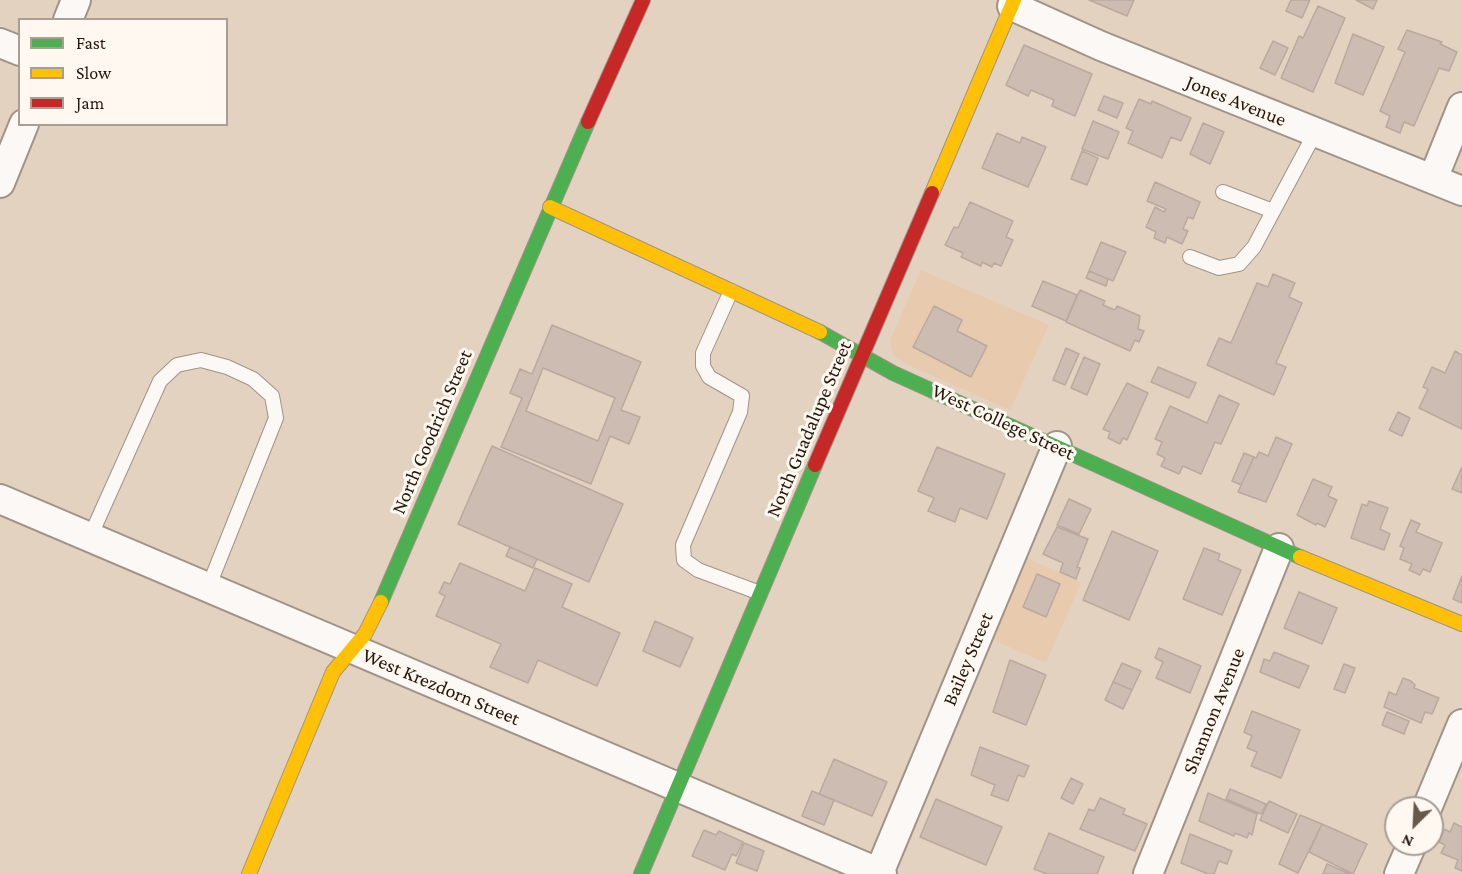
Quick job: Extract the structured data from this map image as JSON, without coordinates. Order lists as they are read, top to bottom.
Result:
{
  "streets": {
    "street": [
      "Jones Avenue",
      "West College Street",
      "North Guadalupe Street",
      "North Goodrich Street",
      "Bailey Street",
      "West Krezdorn Street",
      "Shannon Avenue"
    ]
  },
  "crossings": [
    ["Jones Avenue", "North Guadalupe Street"],
    ["West College Street", "North Guadalupe Street"],
    ["West College Street", "North Goodrich Street"],
    ["West College Street", "Bailey Street"],
    ["West College Street", "Shannon Avenue"],
    ["North Guadalupe Street", "West Krezdorn Street"],
    ["North Goodrich Street", "West Krezdorn Street"],
    ["Bailey Street", "West Krezdorn Street"]
  ],
  "legend": ["Fast", "Slow", "Jam"],
  "north": "bottom left"
}
